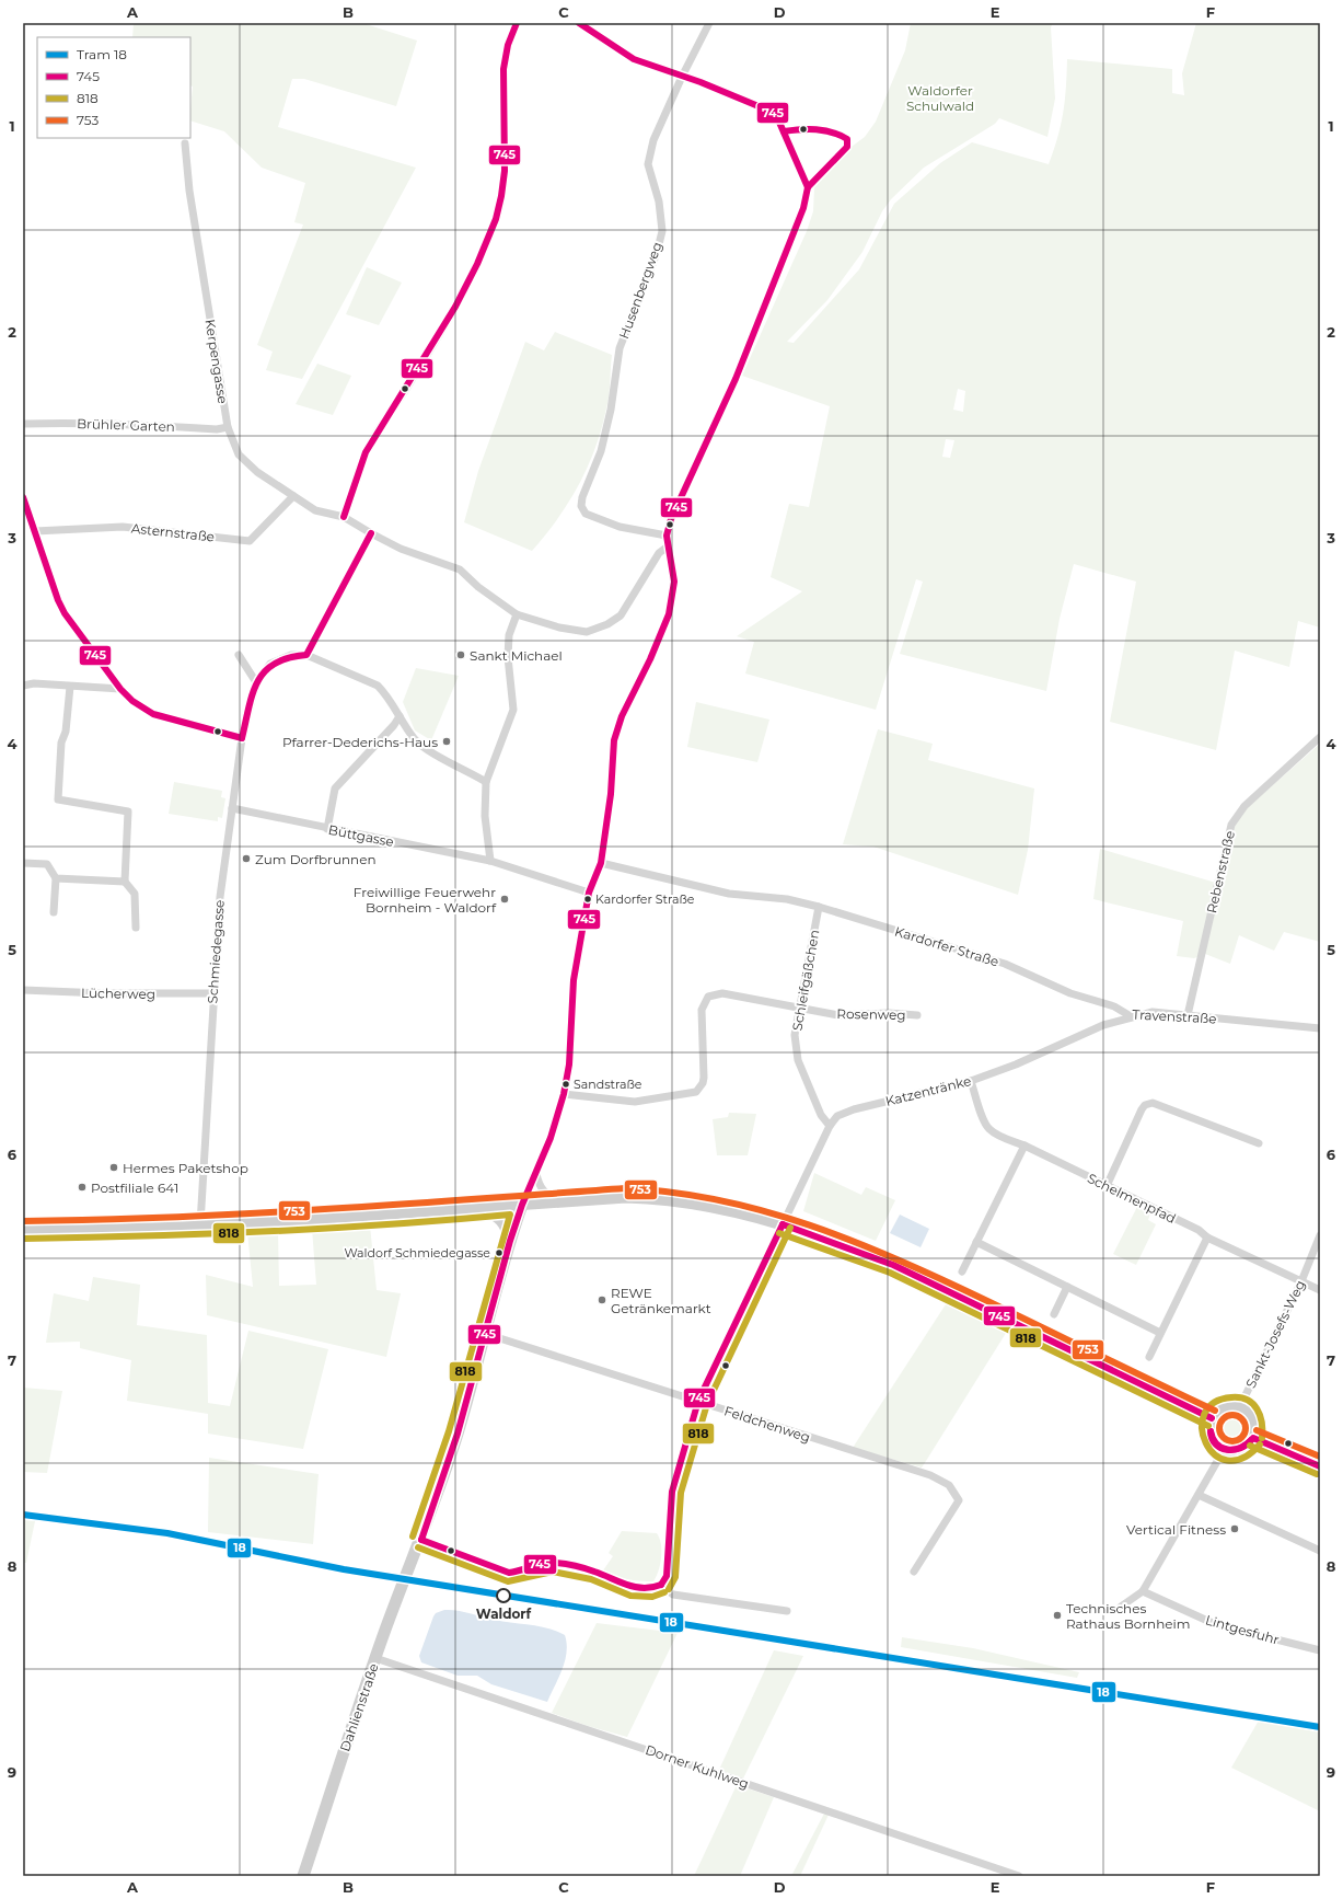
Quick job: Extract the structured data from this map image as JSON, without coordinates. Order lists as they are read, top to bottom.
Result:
{
  "streets": {
    "main road": ["Dahlienstraße"],
    "street": [
      "Husenbergweg",
      "Kerpengasse",
      "Brühler Garten",
      "Asternstraße",
      "Büttgasse",
      "Rebenstraße",
      "Kardorfer Straße",
      "Schmiedegasse",
      "Schleifgäßchen",
      "Lücherweg",
      "Rosenweg",
      "Travenstraße",
      "Katzentränke",
      "Schelmenpfad",
      "Sankt-Josefs-Weg",
      "Feldchenweg",
      "Lintgesfuhr",
      "Dorner Kuhlweg"
    ]
  },
  "crossings": [
    ["Kerpengasse", "Brühler Garten"],
    ["Kerpengasse", "Asternstraße"],
    ["Büttgasse", "Schmiedegasse"],
    ["Rebenstraße", "Travenstraße"],
    ["Kardorfer Straße", "Schleifgäßchen"],
    ["Kardorfer Straße", "Travenstraße"],
    ["Schmiedegasse", "Lücherweg"],
    ["Schleifgäßchen", "Rosenweg"],
    ["Schleifgäßchen", "Katzentränke"],
    ["Travenstraße", "Katzentränke"],
    ["Katzentränke", "Schelmenpfad"],
    ["Katzentränke", "Feldchenweg"],
    ["Schelmenpfad", "Sankt-Josefs-Weg"],
    ["Feldchenweg", "Dahlienstraße"],
    ["Dahlienstraße", "Dorner Kuhlweg"]
  ],
  "parks": ["Waldorfer Schulwald"],
  "places": [
    "Sankt Michael",
    "Pfarrer-Dederichs-Haus",
    "Zum Dorfbrunnen",
    "Freiwillige Feuerwehr Bornheim - Waldorf",
    "Kardorfer Straße",
    "Sandstraße",
    "Hermes Paketshop",
    "Postfiliale 641",
    "Waldorf Schmiedegasse",
    "REWE Getränkemarkt",
    "Vertical Fitness",
    "Waldorf",
    "Technisches Rathaus Bornheim"
  ],
  "lines": [
    "transit line 745",
    "transit line 753",
    "transit line 818",
    "tram line 18"
  ],
  "legend": [
    "Tram 18",
    "745",
    "818",
    "753"
  ],
  "grid": {
    "columns": [
      "A",
      "B",
      "C",
      "D",
      "E",
      "F"
    ],
    "rows": [
      "1",
      "2",
      "3",
      "4",
      "5",
      "6",
      "7",
      "8",
      "9"
    ]
  }
}
